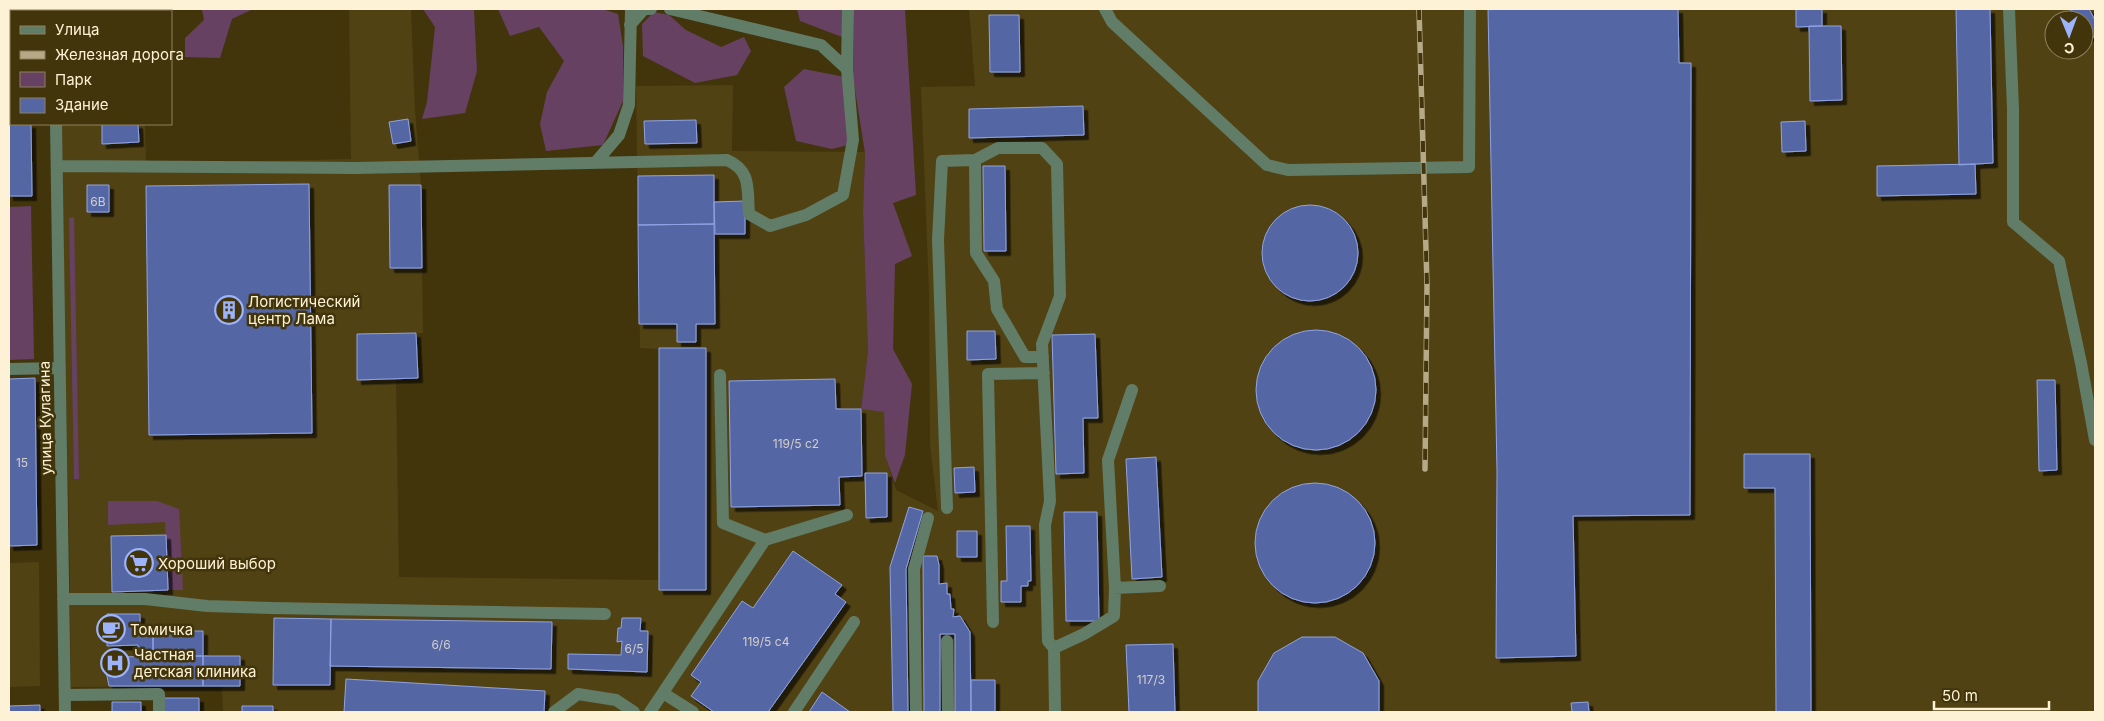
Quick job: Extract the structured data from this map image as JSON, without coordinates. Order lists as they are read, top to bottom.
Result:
{
  "streets": {
    "street": ["улица Кулагина"]
  },
  "places": {
    "building": ["Логистический центр Лама"],
    "supermarket": ["Хороший выбор"],
    "cafe": ["Томичка"],
    "hospital": ["Частная детская клиника"]
  },
  "house_numbers": [
    "6В",
    "119/5 с2",
    "15",
    "119/5 с4",
    "6/6",
    "6/5",
    "117/3"
  ],
  "legend": [
    "Улица",
    "Железная дорога",
    "Парк",
    "Здание"
  ],
  "scale_bar": "50 m",
  "north": "bottom"
}
